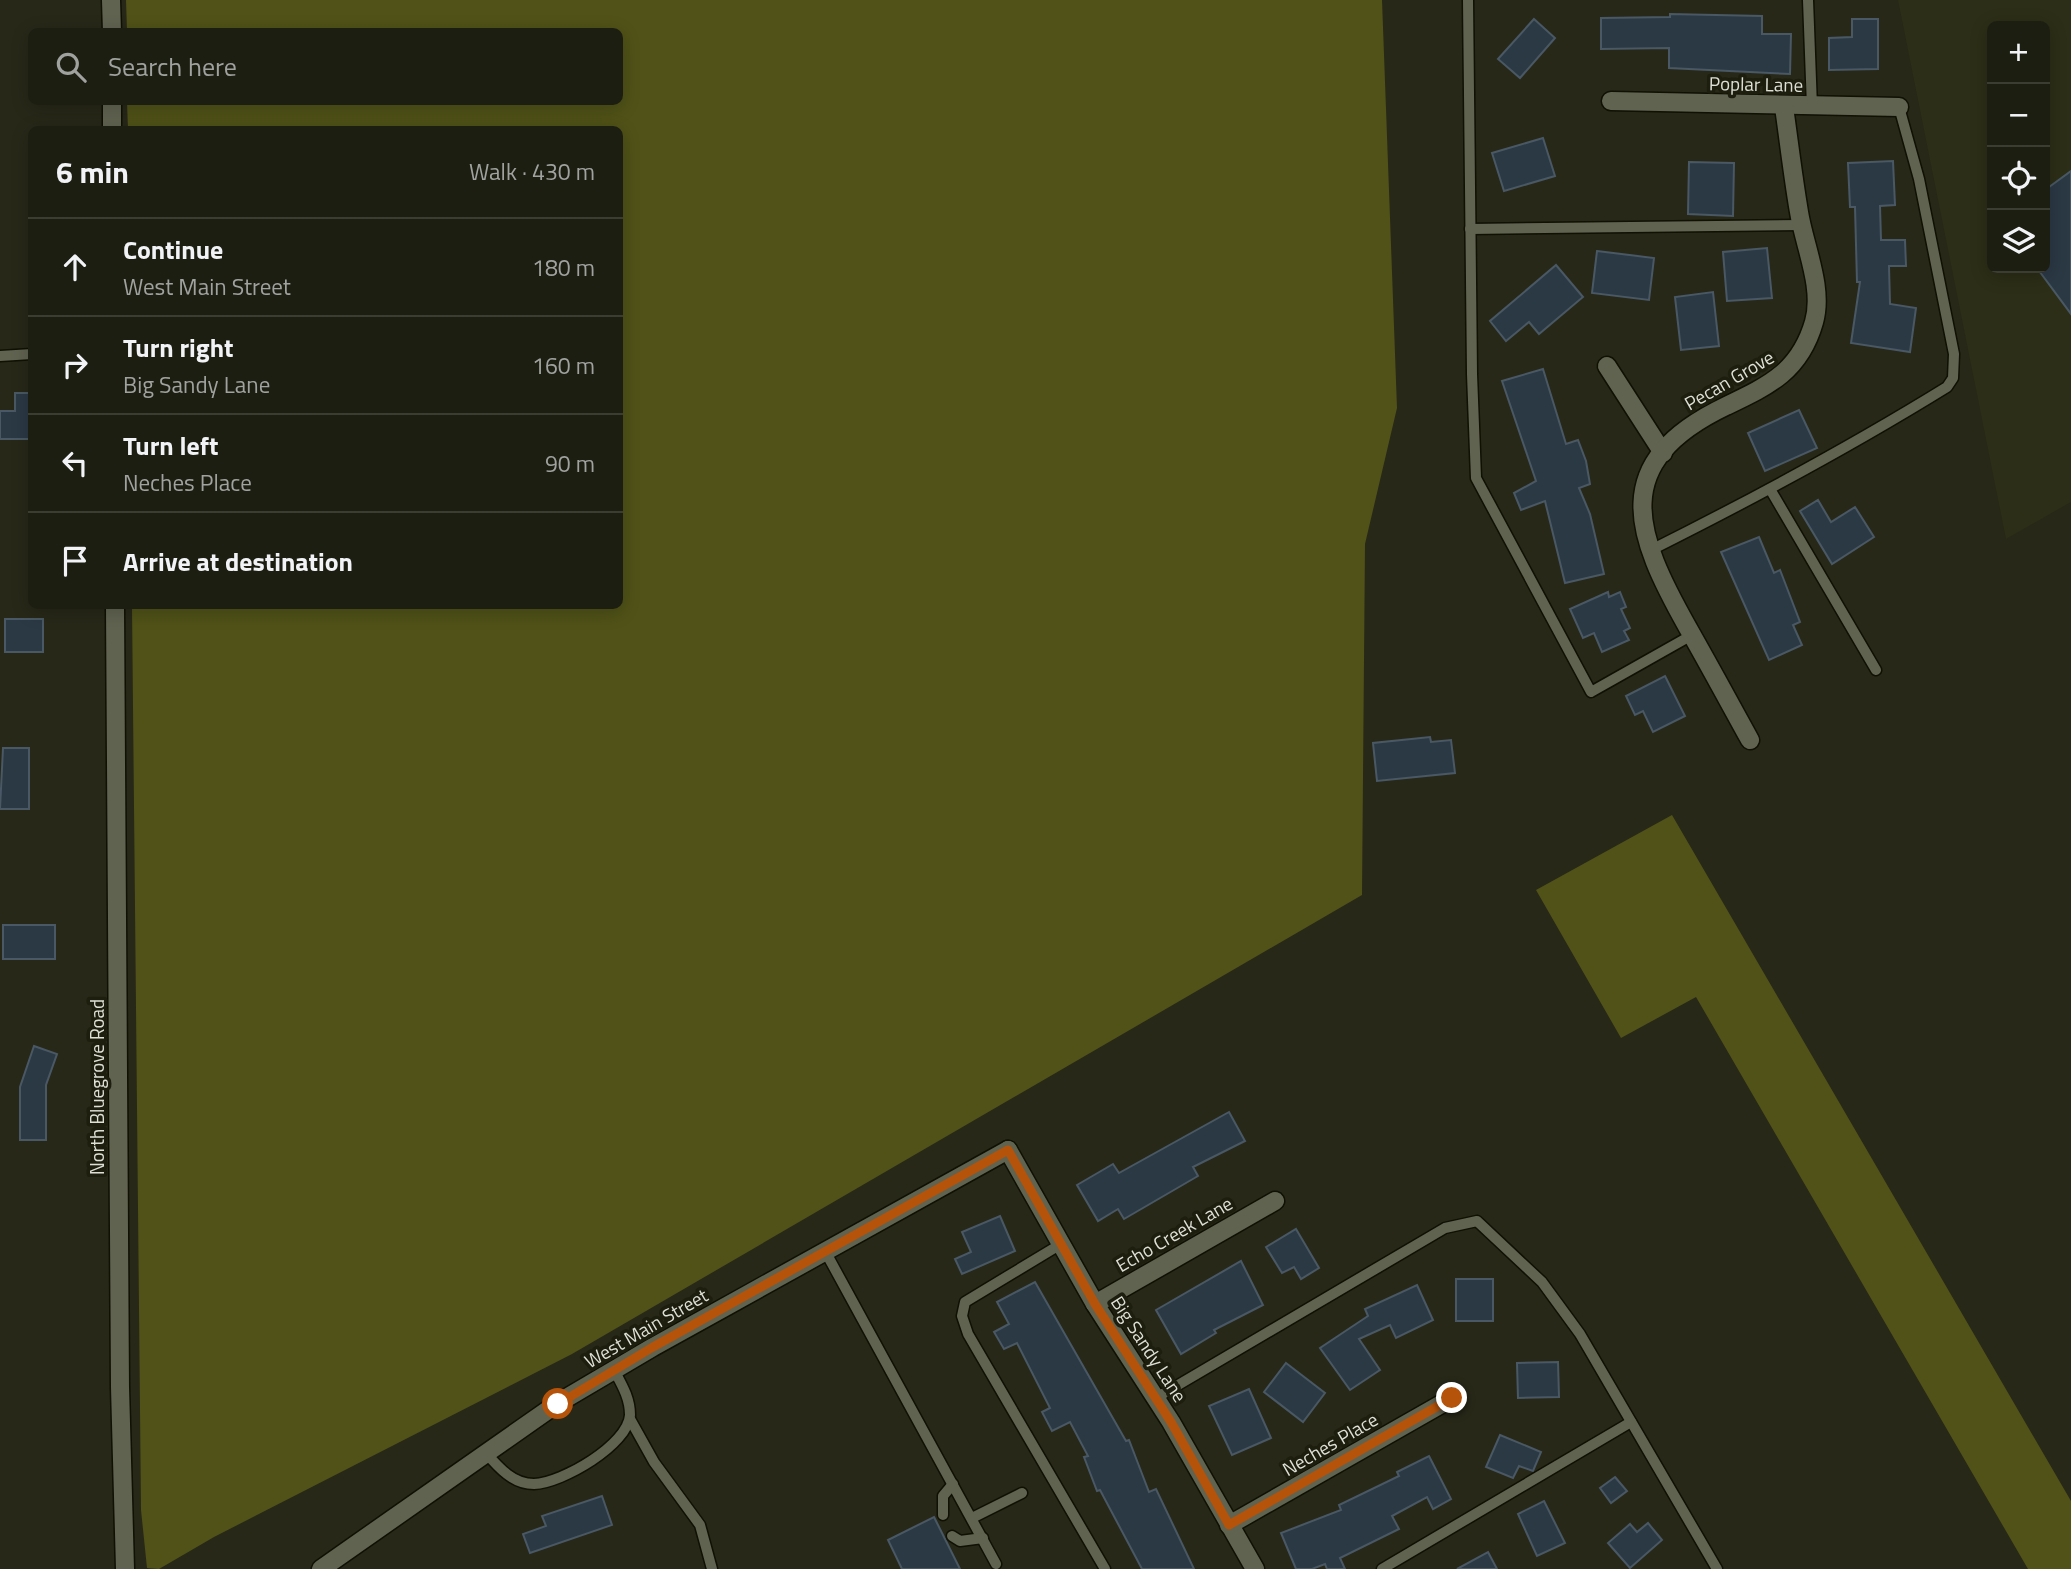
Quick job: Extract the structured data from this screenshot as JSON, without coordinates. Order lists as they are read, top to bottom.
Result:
{
  "streets": {
    "street": [
      "Poplar Lane",
      "Pecan Grove",
      "North Bluegrove Road",
      "Echo Creek Lane",
      "West Main Street",
      "Big Sandy Lane",
      "Neches Place"
    ]
  },
  "crossings": [
    ["Poplar Lane", "Pecan Grove"],
    ["Echo Creek Lane", "Big Sandy Lane"],
    ["West Main Street", "Big Sandy Lane"],
    ["Big Sandy Lane", "Neches Place"]
  ],
  "page": {
    "map_buttons": ["+", "−"],
    "search": "Search here",
    "heading": ["6 min", "Walk · 430 m"],
    "list": [
      ["Continue", "West Main Street", "180 m"],
      ["Turn right", "Big Sandy Lane", "160 m"],
      ["Turn left", "Neches Place", "90 m"],
      "Arrive at destination"
    ]
  }
}
